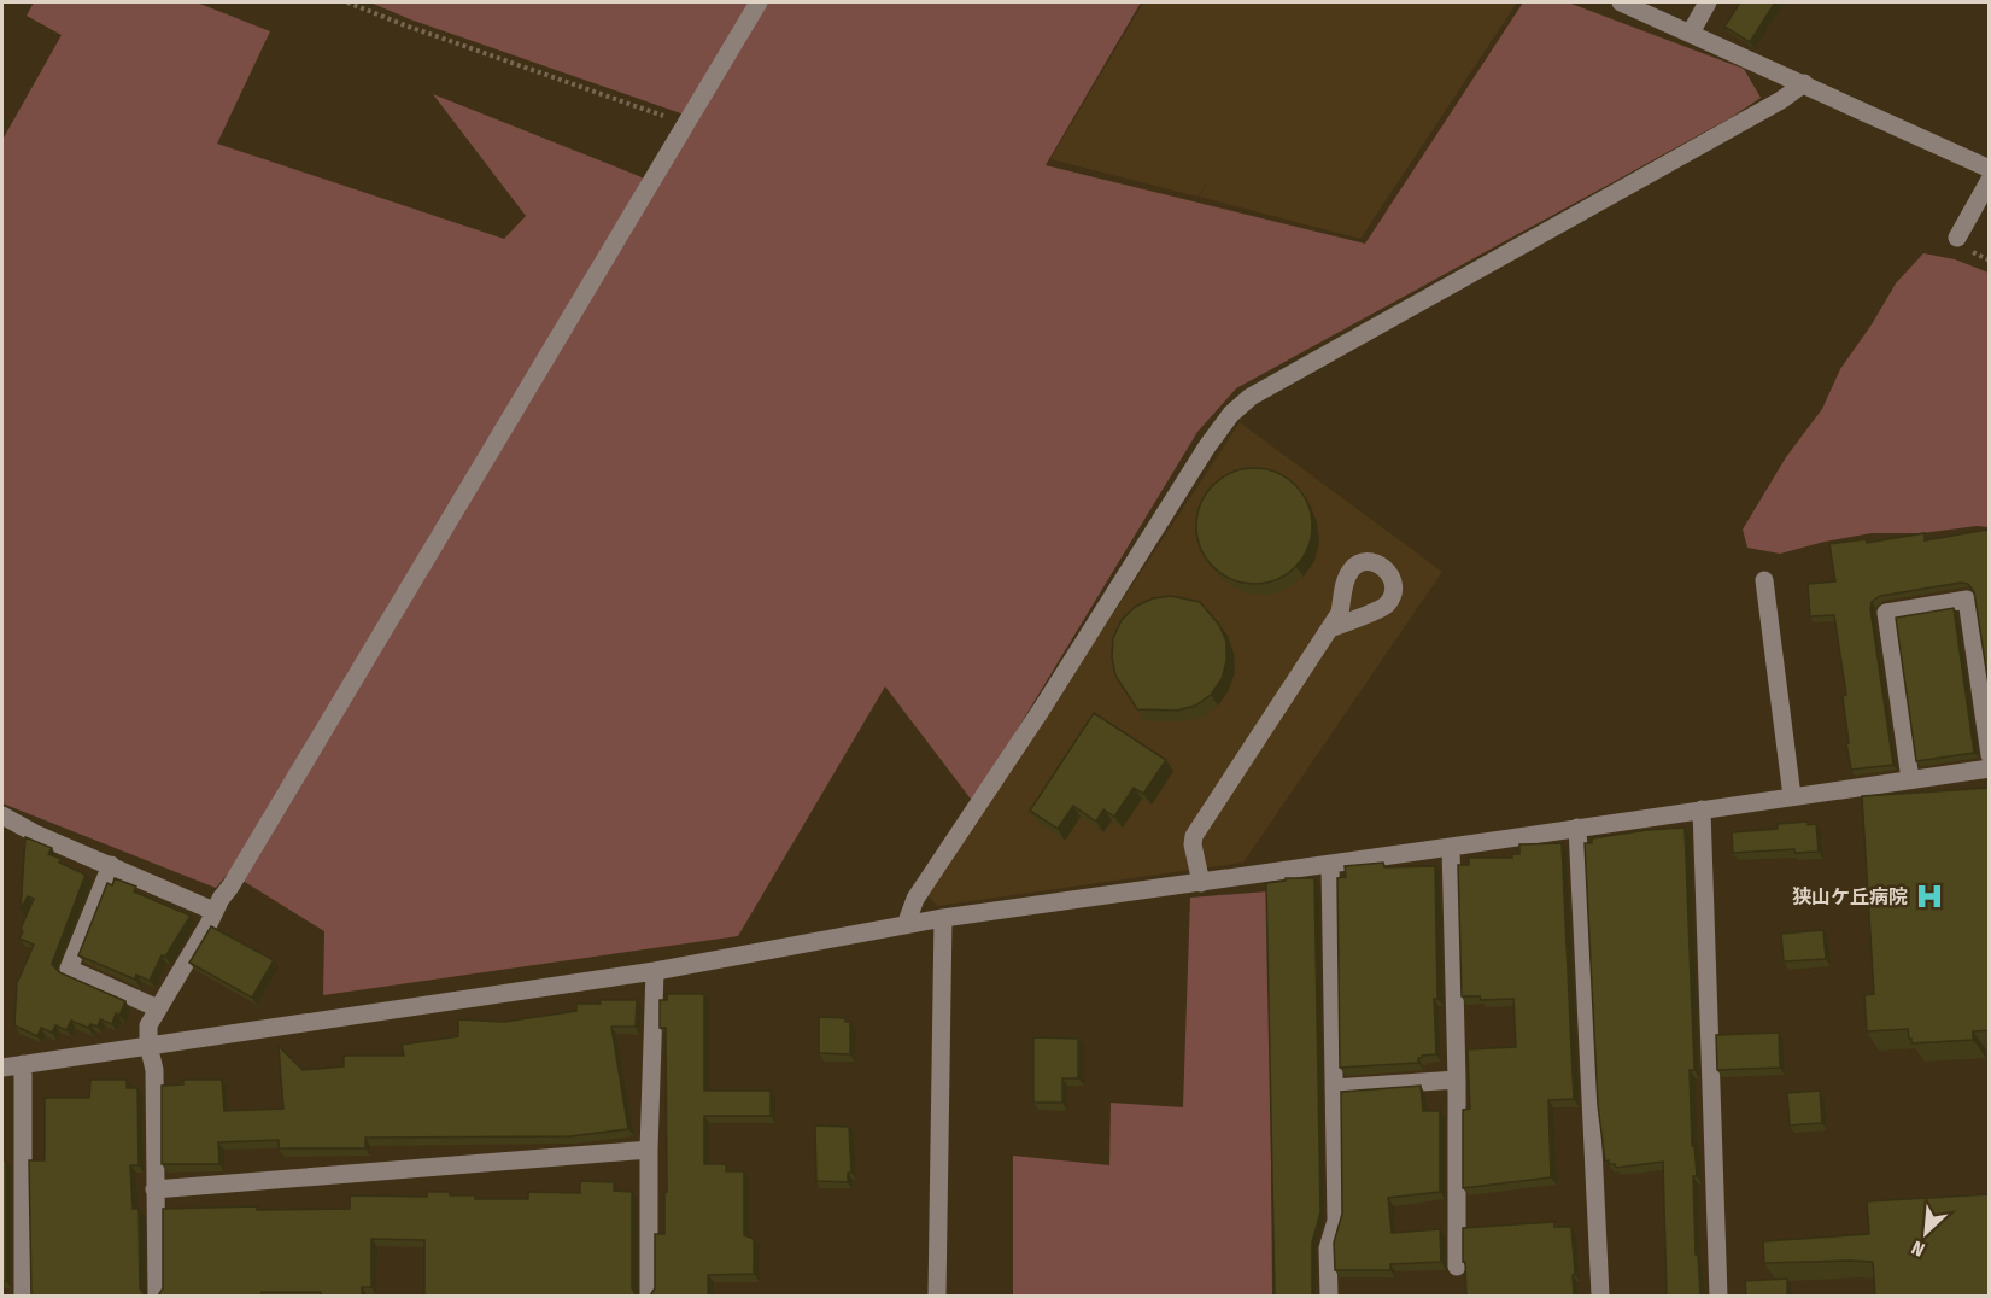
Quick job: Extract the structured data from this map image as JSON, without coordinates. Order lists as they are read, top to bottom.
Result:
{
  "places": {
    "hospital": ["狭山ケ丘病院"]
  },
  "north": "bottom left"
}
